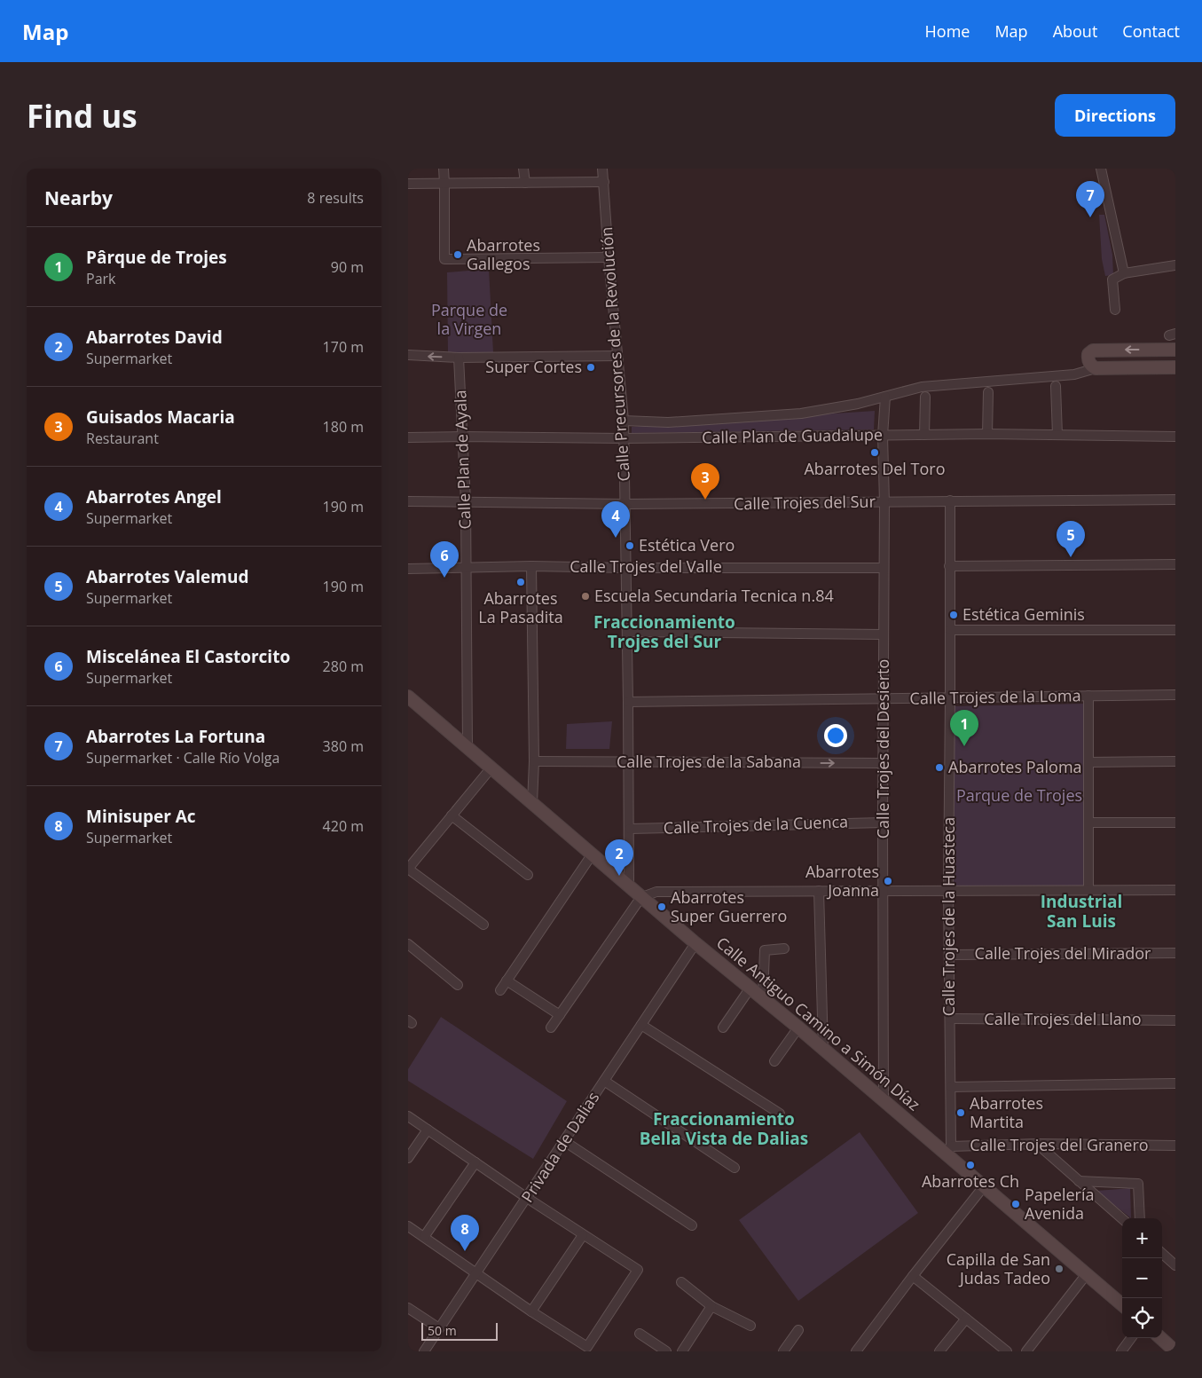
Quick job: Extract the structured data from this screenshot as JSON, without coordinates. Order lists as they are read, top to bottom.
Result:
{
  "streets": {
    "main road": ["Calle Antiguo Camino a Simón Díaz"],
    "street": [
      "Calle Precursores de la Revolución",
      "Calle Plan de Guadalupe",
      "Calle Plan de Ayala",
      "Calle Trojes del Sur",
      "Calle Trojes del Valle",
      "Calle Trojes de la Loma",
      "Calle Trojes del Desierto",
      "Calle Trojes de la Sabana",
      "Calle Trojes de la Cuenca",
      "Calle Trojes de la Huasteca",
      "Calle Trojes del Mirador",
      "Calle Trojes del Llano",
      "Calle Trojes del Granero",
      "Privada de Dalias"
    ]
  },
  "crossings": [
    ["Calle Precursores de la Revolución", "Calle Plan de Guadalupe"],
    ["Calle Precursores de la Revolución", "Calle Trojes del Sur"],
    ["Calle Precursores de la Revolución", "Calle Trojes del Valle"],
    ["Calle Precursores de la Revolución", "Calle Trojes de la Loma"],
    ["Calle Precursores de la Revolución", "Calle Trojes de la Sabana"],
    ["Calle Precursores de la Revolución", "Calle Trojes de la Cuenca"],
    ["Calle Precursores de la Revolución", "Calle Antiguo Camino a Simón Díaz"],
    ["Calle Plan de Guadalupe", "Calle Plan de Ayala"],
    ["Calle Plan de Guadalupe", "Calle Trojes del Desierto"],
    ["Calle Plan de Ayala", "Calle Trojes del Sur"],
    ["Calle Plan de Ayala", "Calle Trojes del Valle"],
    ["Calle Plan de Ayala", "Calle Antiguo Camino a Simón Díaz"],
    ["Calle Trojes del Sur", "Calle Trojes del Desierto"],
    ["Calle Trojes del Sur", "Calle Trojes de la Huasteca"],
    ["Calle Trojes del Valle", "Calle Trojes del Desierto"],
    ["Calle Trojes de la Loma", "Calle Trojes del Desierto"],
    ["Calle Trojes de la Loma", "Calle Trojes de la Huasteca"],
    ["Calle Trojes del Desierto", "Calle Trojes de la Sabana"],
    ["Calle Trojes del Desierto", "Calle Trojes de la Cuenca"],
    ["Calle Trojes del Desierto", "Calle Antiguo Camino a Simón Díaz"],
    ["Calle Trojes de la Huasteca", "Calle Trojes del Mirador"],
    ["Calle Trojes de la Huasteca", "Calle Trojes del Llano"],
    ["Calle Trojes de la Huasteca", "Calle Antiguo Camino a Simón Díaz"],
    ["Calle Trojes de la Huasteca", "Calle Trojes del Granero"],
    ["Calle Antiguo Camino a Simón Díaz", "Calle Trojes del Granero"],
    ["Calle Antiguo Camino a Simón Díaz", "Privada de Dalias"]
  ],
  "one_way": ["Calle Trojes de la Sabana"],
  "districts": ["Fraccionamiento Trojes del Sur", "Industrial San Luis", "Fraccionamiento Bella Vista de Dalias"],
  "parks": ["Parque de la Virgen", "Parque de Trojes"],
  "places": [
    "Abarrotes Gallegos",
    "Super Cortes",
    "Abarrotes Del Toro",
    "Estética Vero",
    "Abarrotes La Pasadita",
    "Escuela Secundaria Tecnica n.84",
    "Estética Geminis",
    "Abarrotes Paloma",
    "Abarrotes Joanna",
    "Abarrotes Super Guerrero",
    "Abarrotes Martita",
    "Abarrotes Ch",
    "Papelería Avenida",
    "Capilla de San Judas Tadeo"
  ],
  "scale_bar": "50 m",
  "page": {
    "header": "Map",
    "nav": [
      "Home",
      "Map",
      "About",
      "Contact"
    ],
    "buttons": "Directions",
    "title": "Find us",
    "heading": ["Nearby", "8 results"],
    "pins": [
      "7",
      "3",
      "4",
      "5",
      "6",
      "1",
      "2",
      "8"
    ],
    "list": [
      {
        "mark": "1",
        "name": "Pârque de Trojes",
        "note": "Park",
        "value": "90 m"
      },
      {
        "mark": "2",
        "name": "Abarrotes David",
        "note": "Supermarket",
        "value": "170 m"
      },
      {
        "mark": "3",
        "name": "Guisados Macaria",
        "note": "Restaurant",
        "value": "180 m"
      },
      {
        "mark": "4",
        "name": "Abarrotes Angel",
        "note": "Supermarket",
        "value": "190 m"
      },
      {
        "mark": "5",
        "name": "Abarrotes Valemud",
        "note": "Supermarket",
        "value": "190 m"
      },
      {
        "mark": "6",
        "name": "Miscelánea El Castorcito",
        "note": "Supermarket",
        "value": "280 m"
      },
      {
        "mark": "7",
        "name": "Abarrotes La Fortuna",
        "note": "Supermarket · Calle Río Volga",
        "value": "380 m"
      },
      {
        "mark": "8",
        "name": "Minisuper Ac",
        "note": "Supermarket",
        "value": "420 m"
      }
    ],
    "map_buttons": ["+", "−"],
    "scale": "50 m"
  }
}
